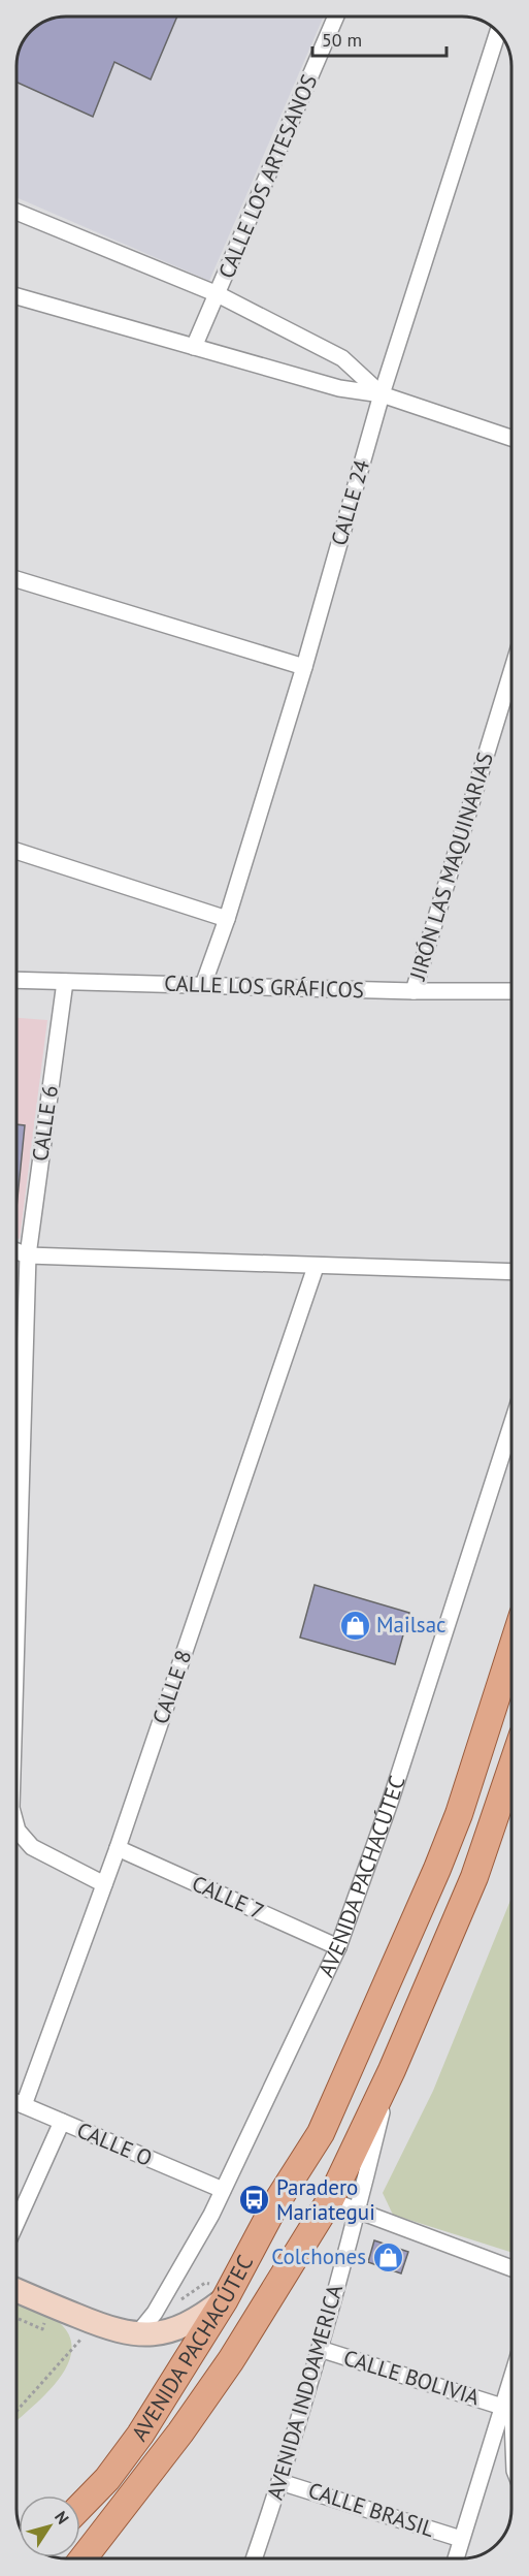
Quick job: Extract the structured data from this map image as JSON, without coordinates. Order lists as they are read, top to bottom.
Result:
{
  "streets": {
    "main road": ["AVENIDA PACHACÚTEC"],
    "street": [
      "CALLE LOS ARTESANOS",
      "CALLE 24",
      "JIRÓN LAS MAQUINARIAS",
      "CALLE LOS GRÁFICOS",
      "CALLE 6",
      "CALLE 8",
      "CALLE 7",
      "CALLE O",
      "CALLE BOLIVIA",
      "AVENIDA INDOAMERICA",
      "CALLE BRASIL"
    ]
  },
  "crossings": [
    ["CALLE 24", "CALLE LOS GRÁFICOS"],
    ["JIRÓN LAS MAQUINARIAS", "CALLE LOS GRÁFICOS"],
    ["CALLE LOS GRÁFICOS", "CALLE 6"],
    ["CALLE 6", "CALLE 8"],
    ["CALLE 8", "CALLE 7"],
    ["CALLE 8", "CALLE O"],
    ["AVENIDA PACHACÚTEC", "CALLE 7"],
    ["AVENIDA PACHACÚTEC", "CALLE O"],
    ["AVENIDA PACHACÚTEC", "AVENIDA INDOAMERICA"],
    ["CALLE BOLIVIA", "AVENIDA INDOAMERICA"],
    ["AVENIDA INDOAMERICA", "CALLE BRASIL"]
  ],
  "places": {
    "shop": ["Mailsac", "Colchones"],
    "bus stop": ["Paradero Mariategui"]
  },
  "scale_bar": "50 m",
  "north": "top right"
}
